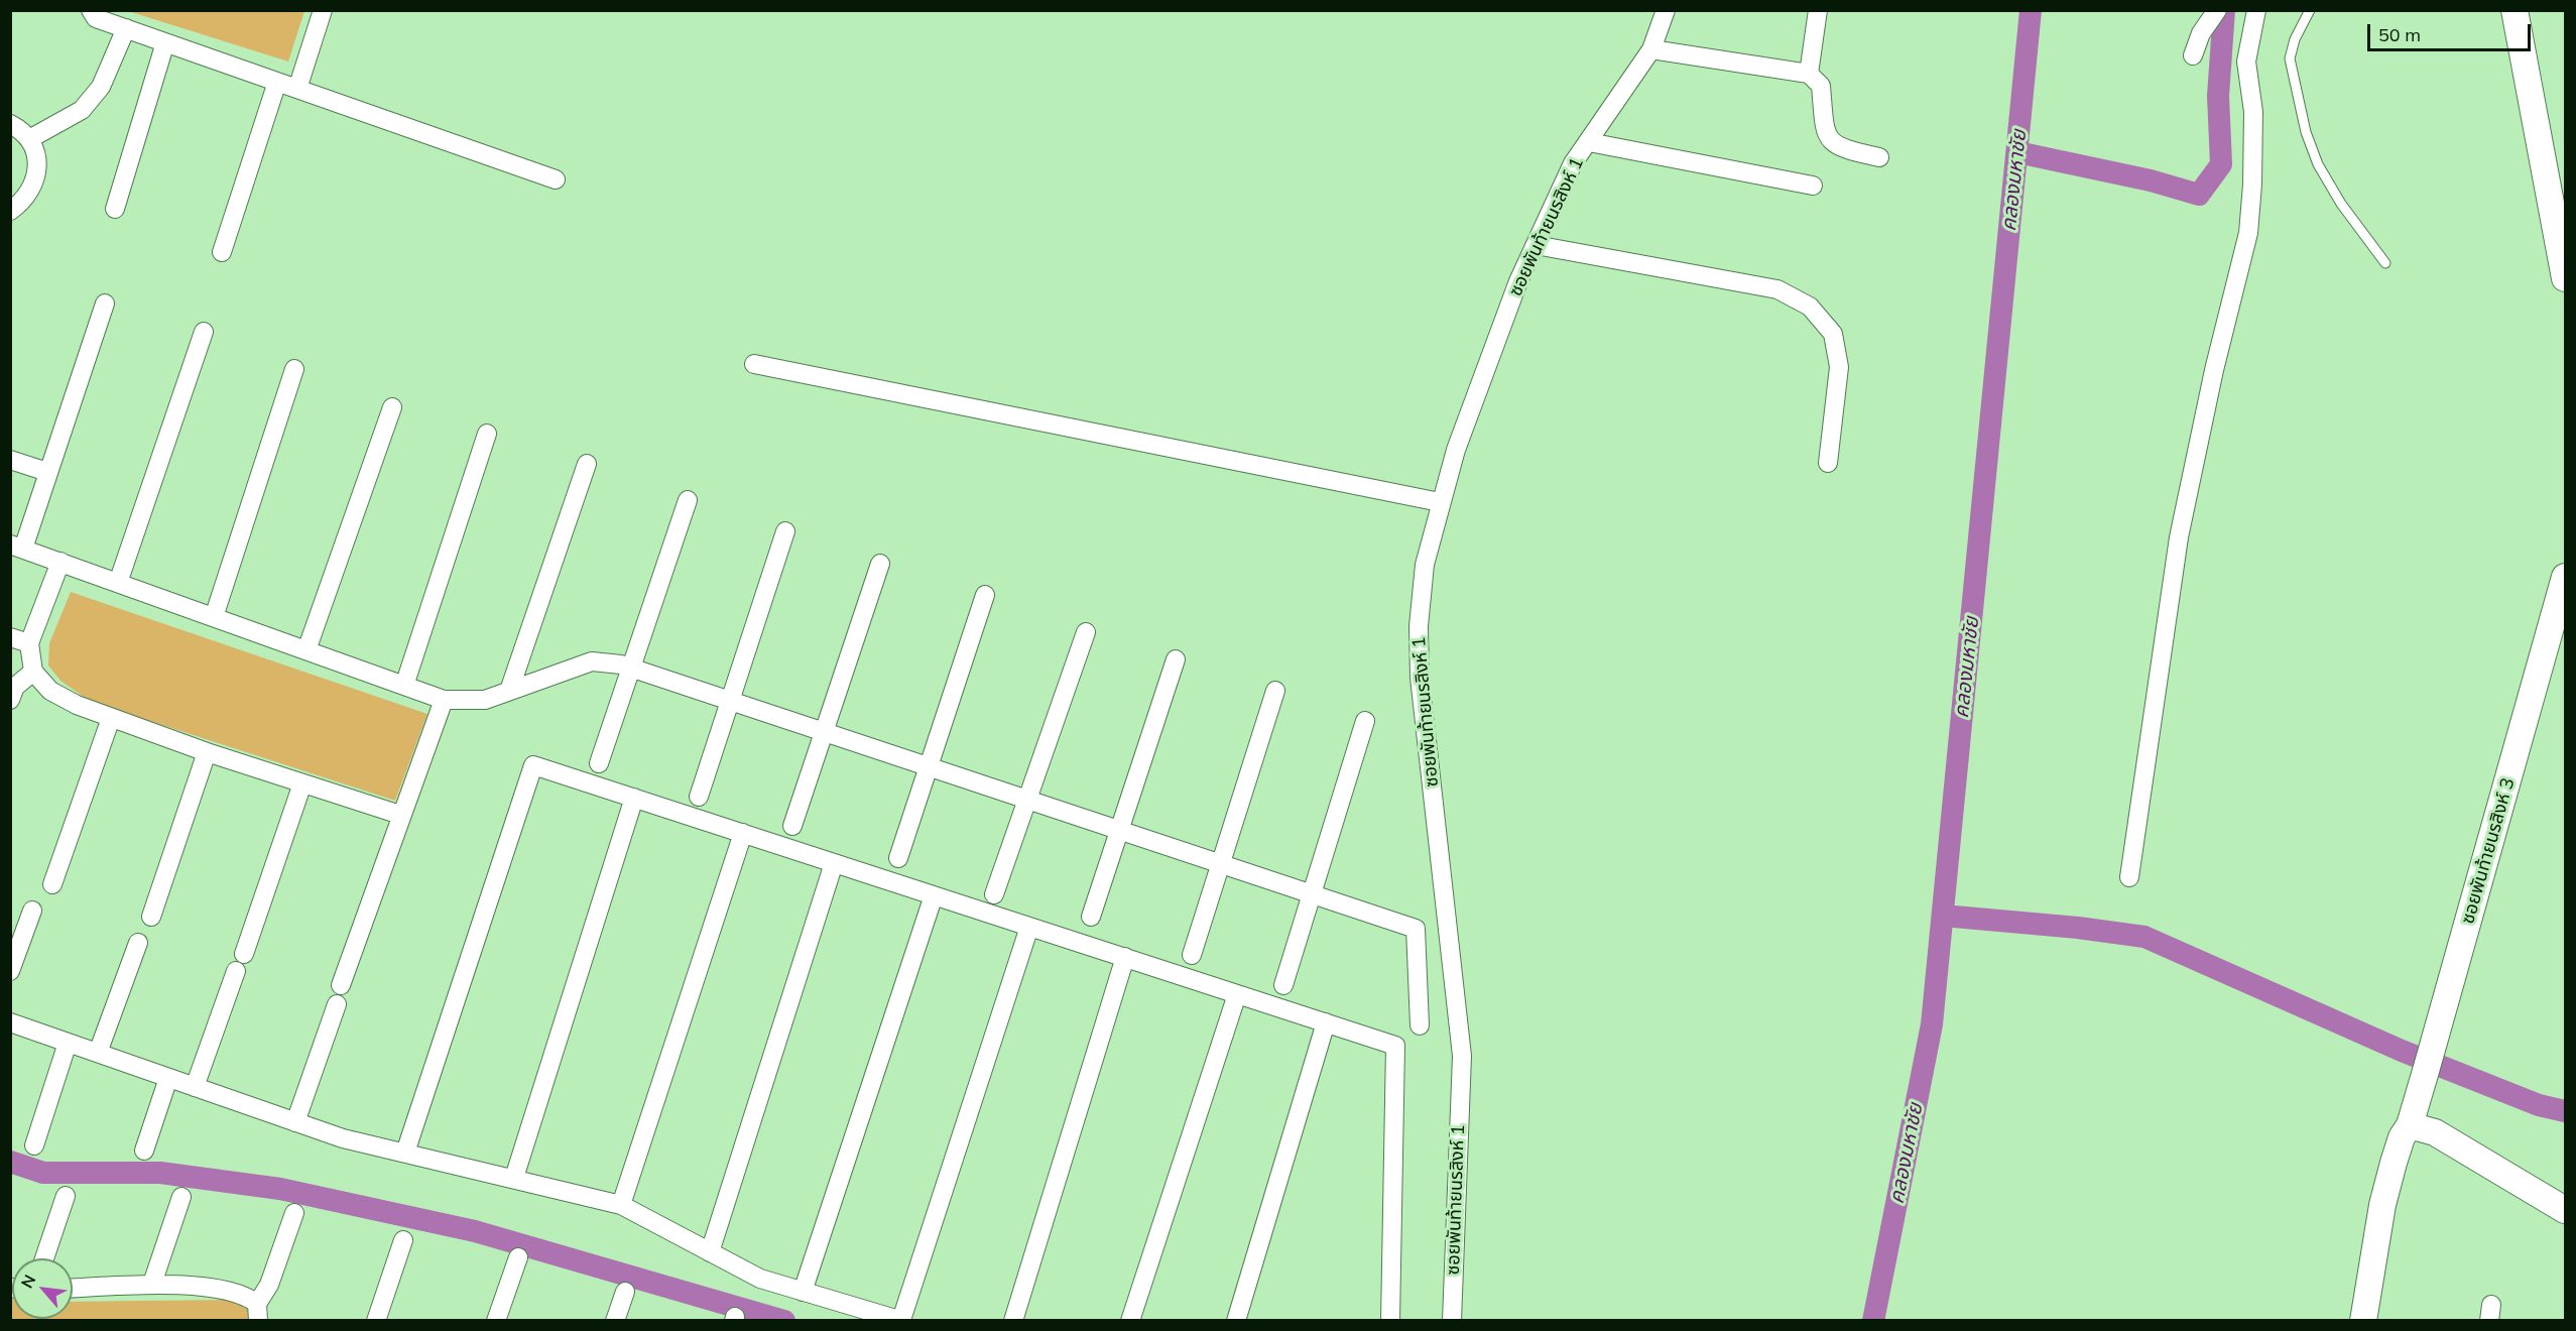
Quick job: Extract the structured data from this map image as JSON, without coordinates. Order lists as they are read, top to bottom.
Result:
{
  "streets": {
    "street": ["ซอยพันท้ายนรสิงห์ 1", "ซอยพันท้ายนรสิงห์ 3"]
  },
  "water": ["คลองมหาชัย"],
  "scale_bar": "50 m",
  "north": "top left"
}
